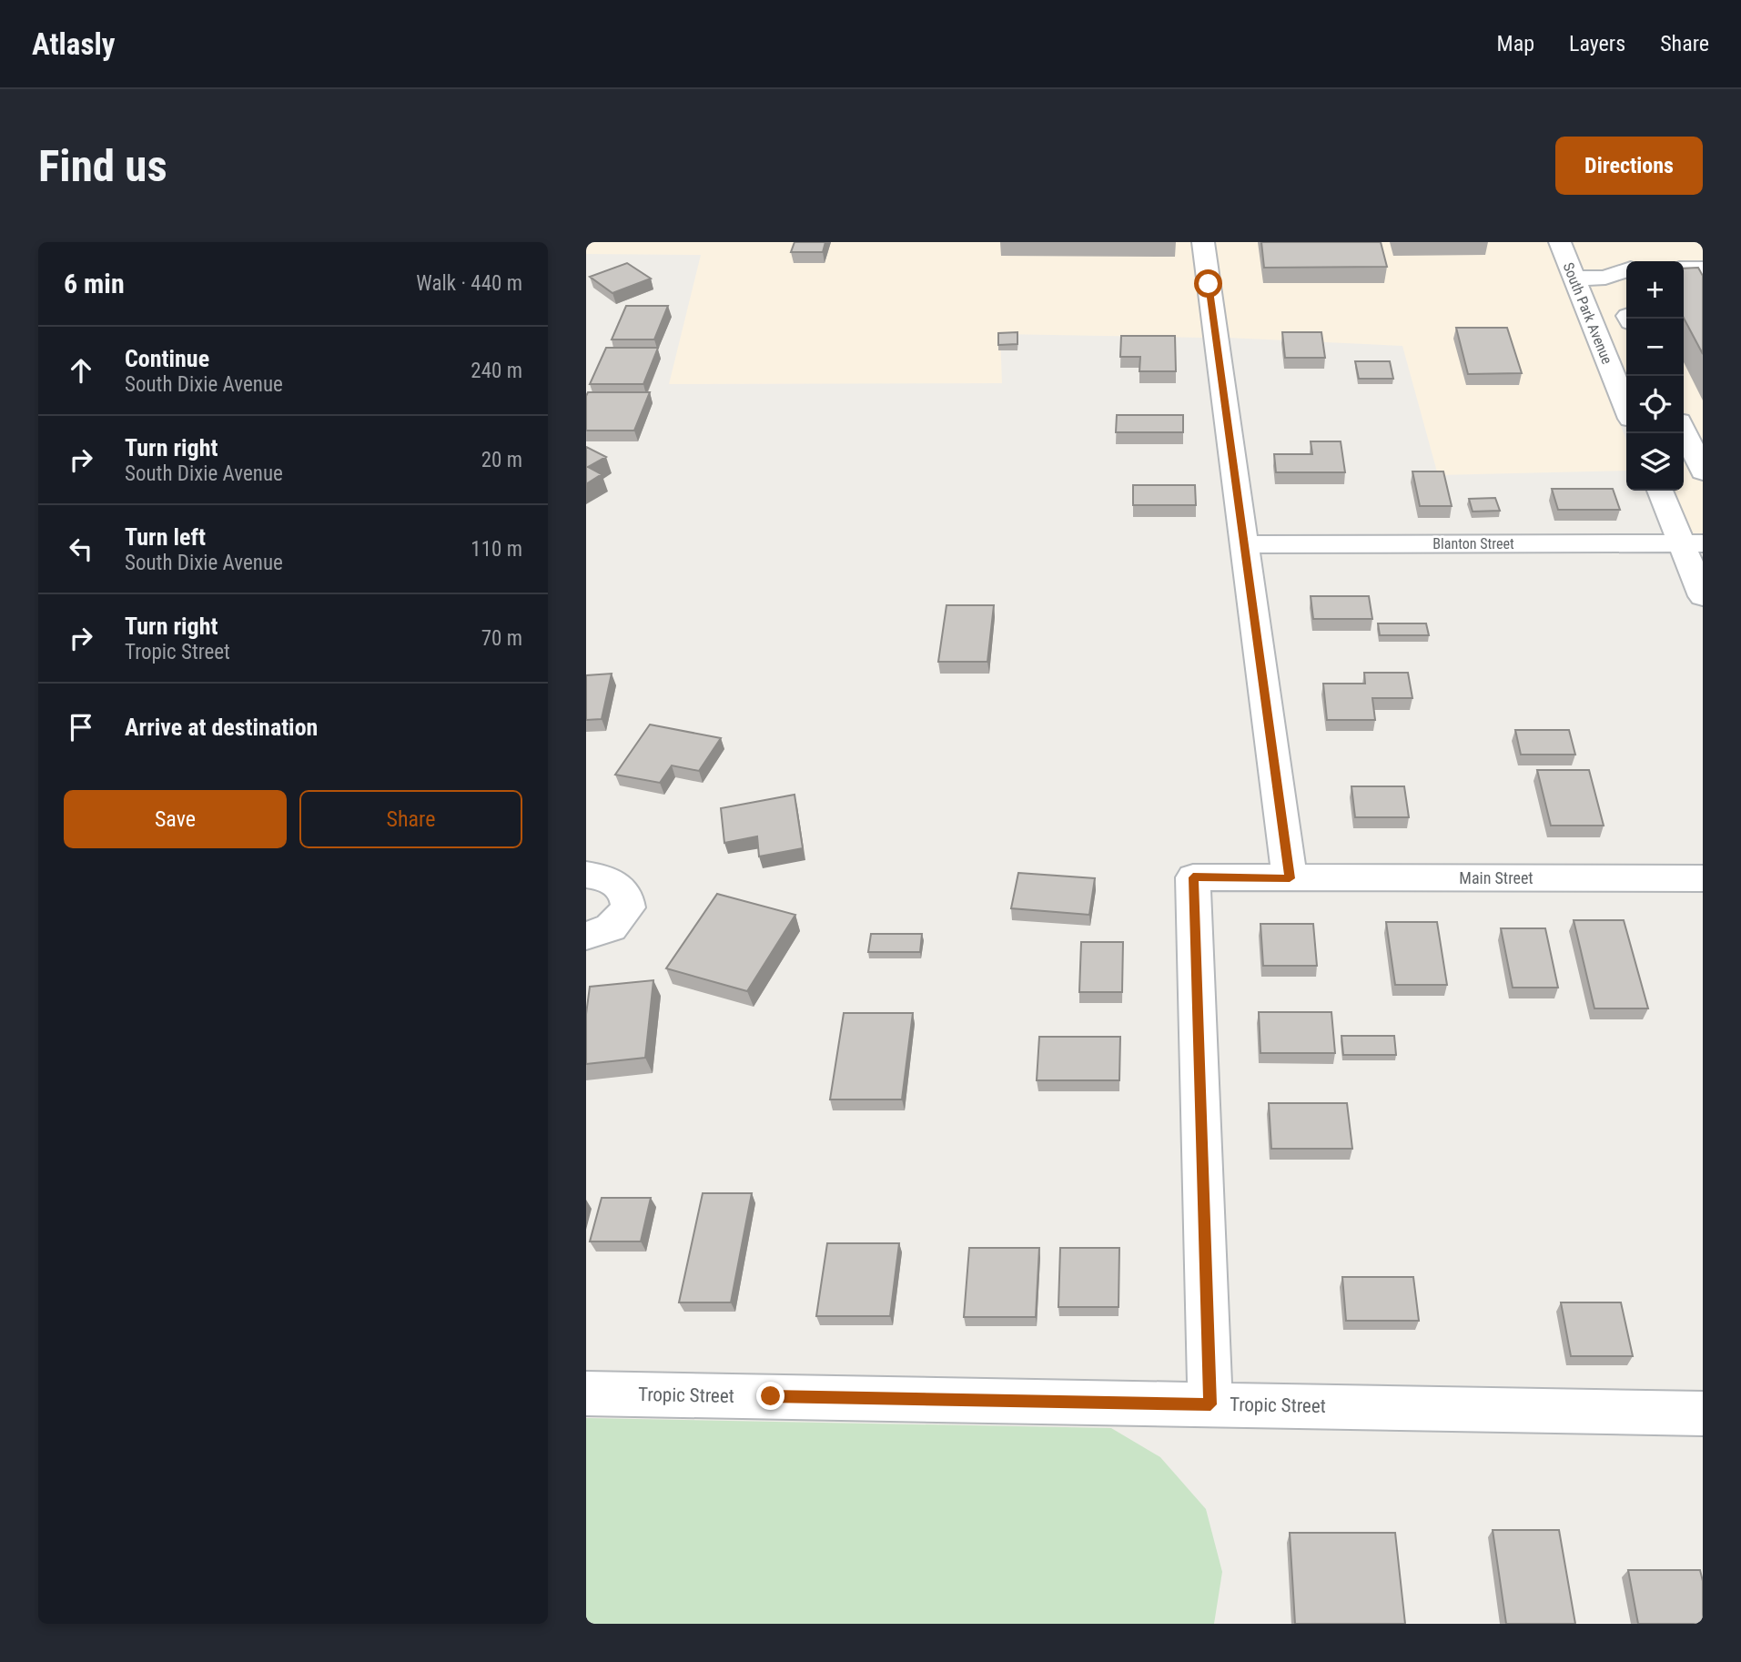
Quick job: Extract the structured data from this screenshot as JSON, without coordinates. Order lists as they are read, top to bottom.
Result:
{
  "streets": {
    "street": [
      "South Park Avenue",
      "Blanton Street",
      "Main Street",
      "Tropic Street"
    ]
  },
  "crossings": [
    ["Main Street", "Tropic Street"]
  ],
  "page": {
    "header": "Atlasly",
    "nav": ["Map", "Layers", "Share"],
    "buttons": [
      "Directions",
      ["Save", "Share"]
    ],
    "title": "Find us",
    "heading": ["6 min", "Walk · 440 m"],
    "map_buttons": ["+", "−"],
    "list": [
      ["Continue", "South Dixie Avenue", "240 m"],
      ["Turn right", "South Dixie Avenue", "20 m"],
      ["Turn left", "South Dixie Avenue", "110 m"],
      ["Turn right", "Tropic Street", "70 m"],
      "Arrive at destination"
    ]
  }
}
